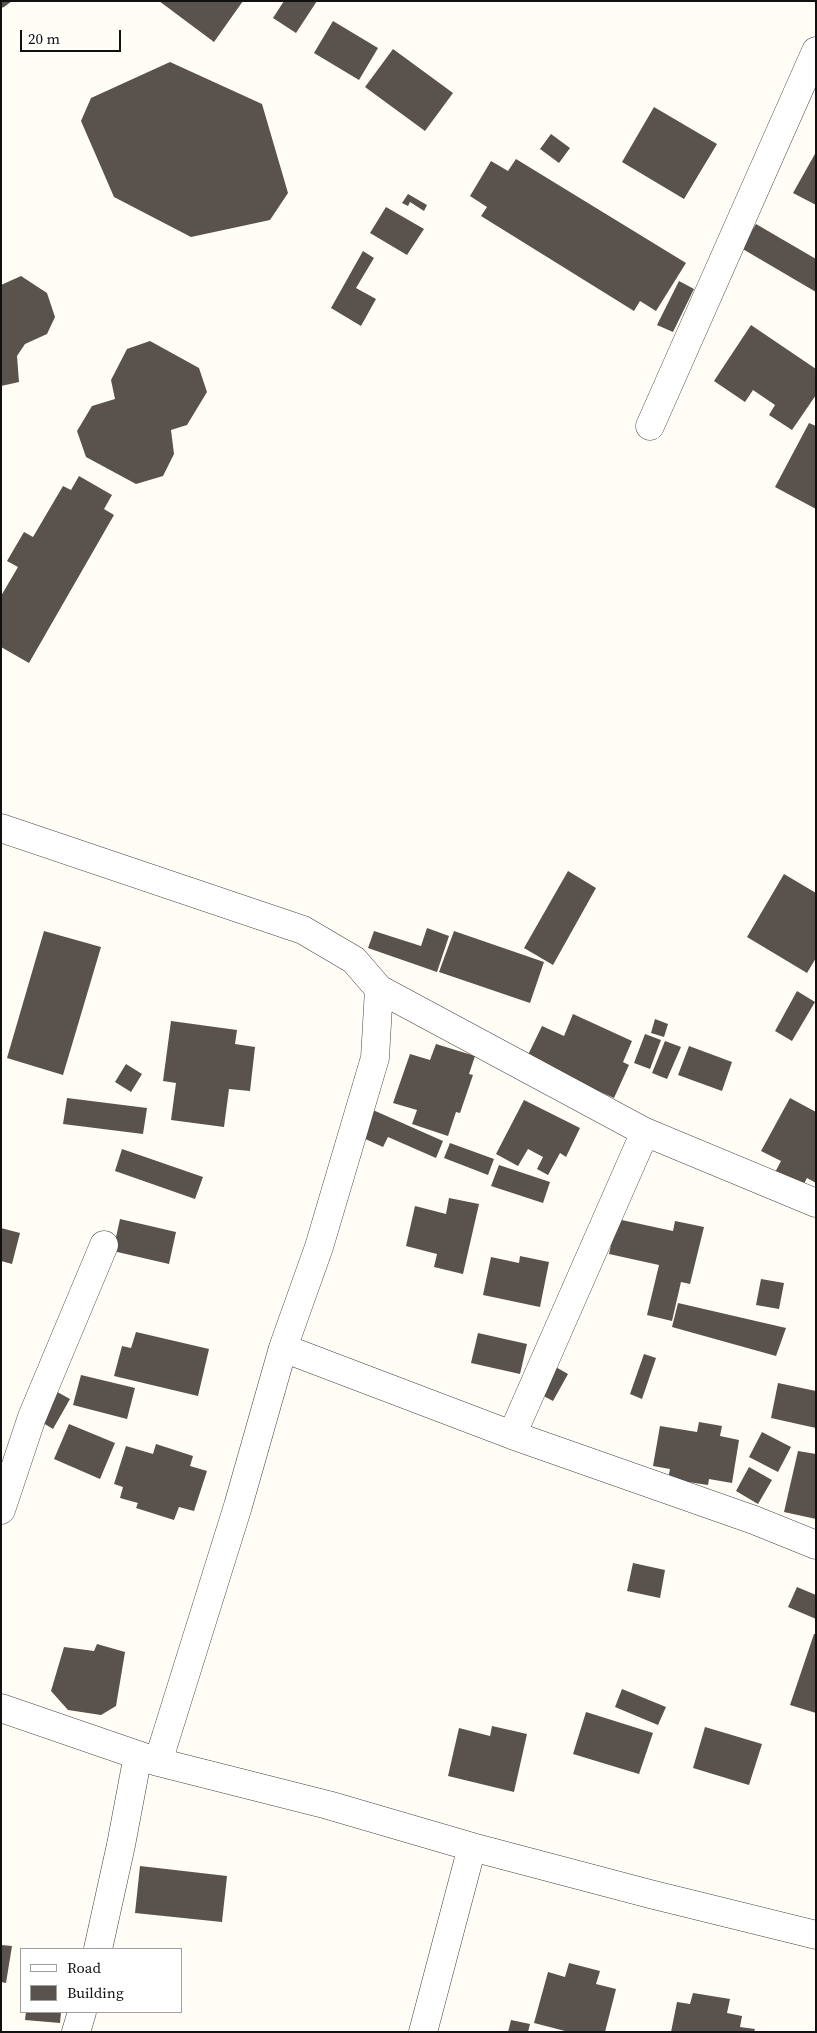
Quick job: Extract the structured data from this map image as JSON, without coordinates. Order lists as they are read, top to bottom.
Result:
{
  "legend": ["Road", "Building"],
  "scale_bar": "20 m"
}
